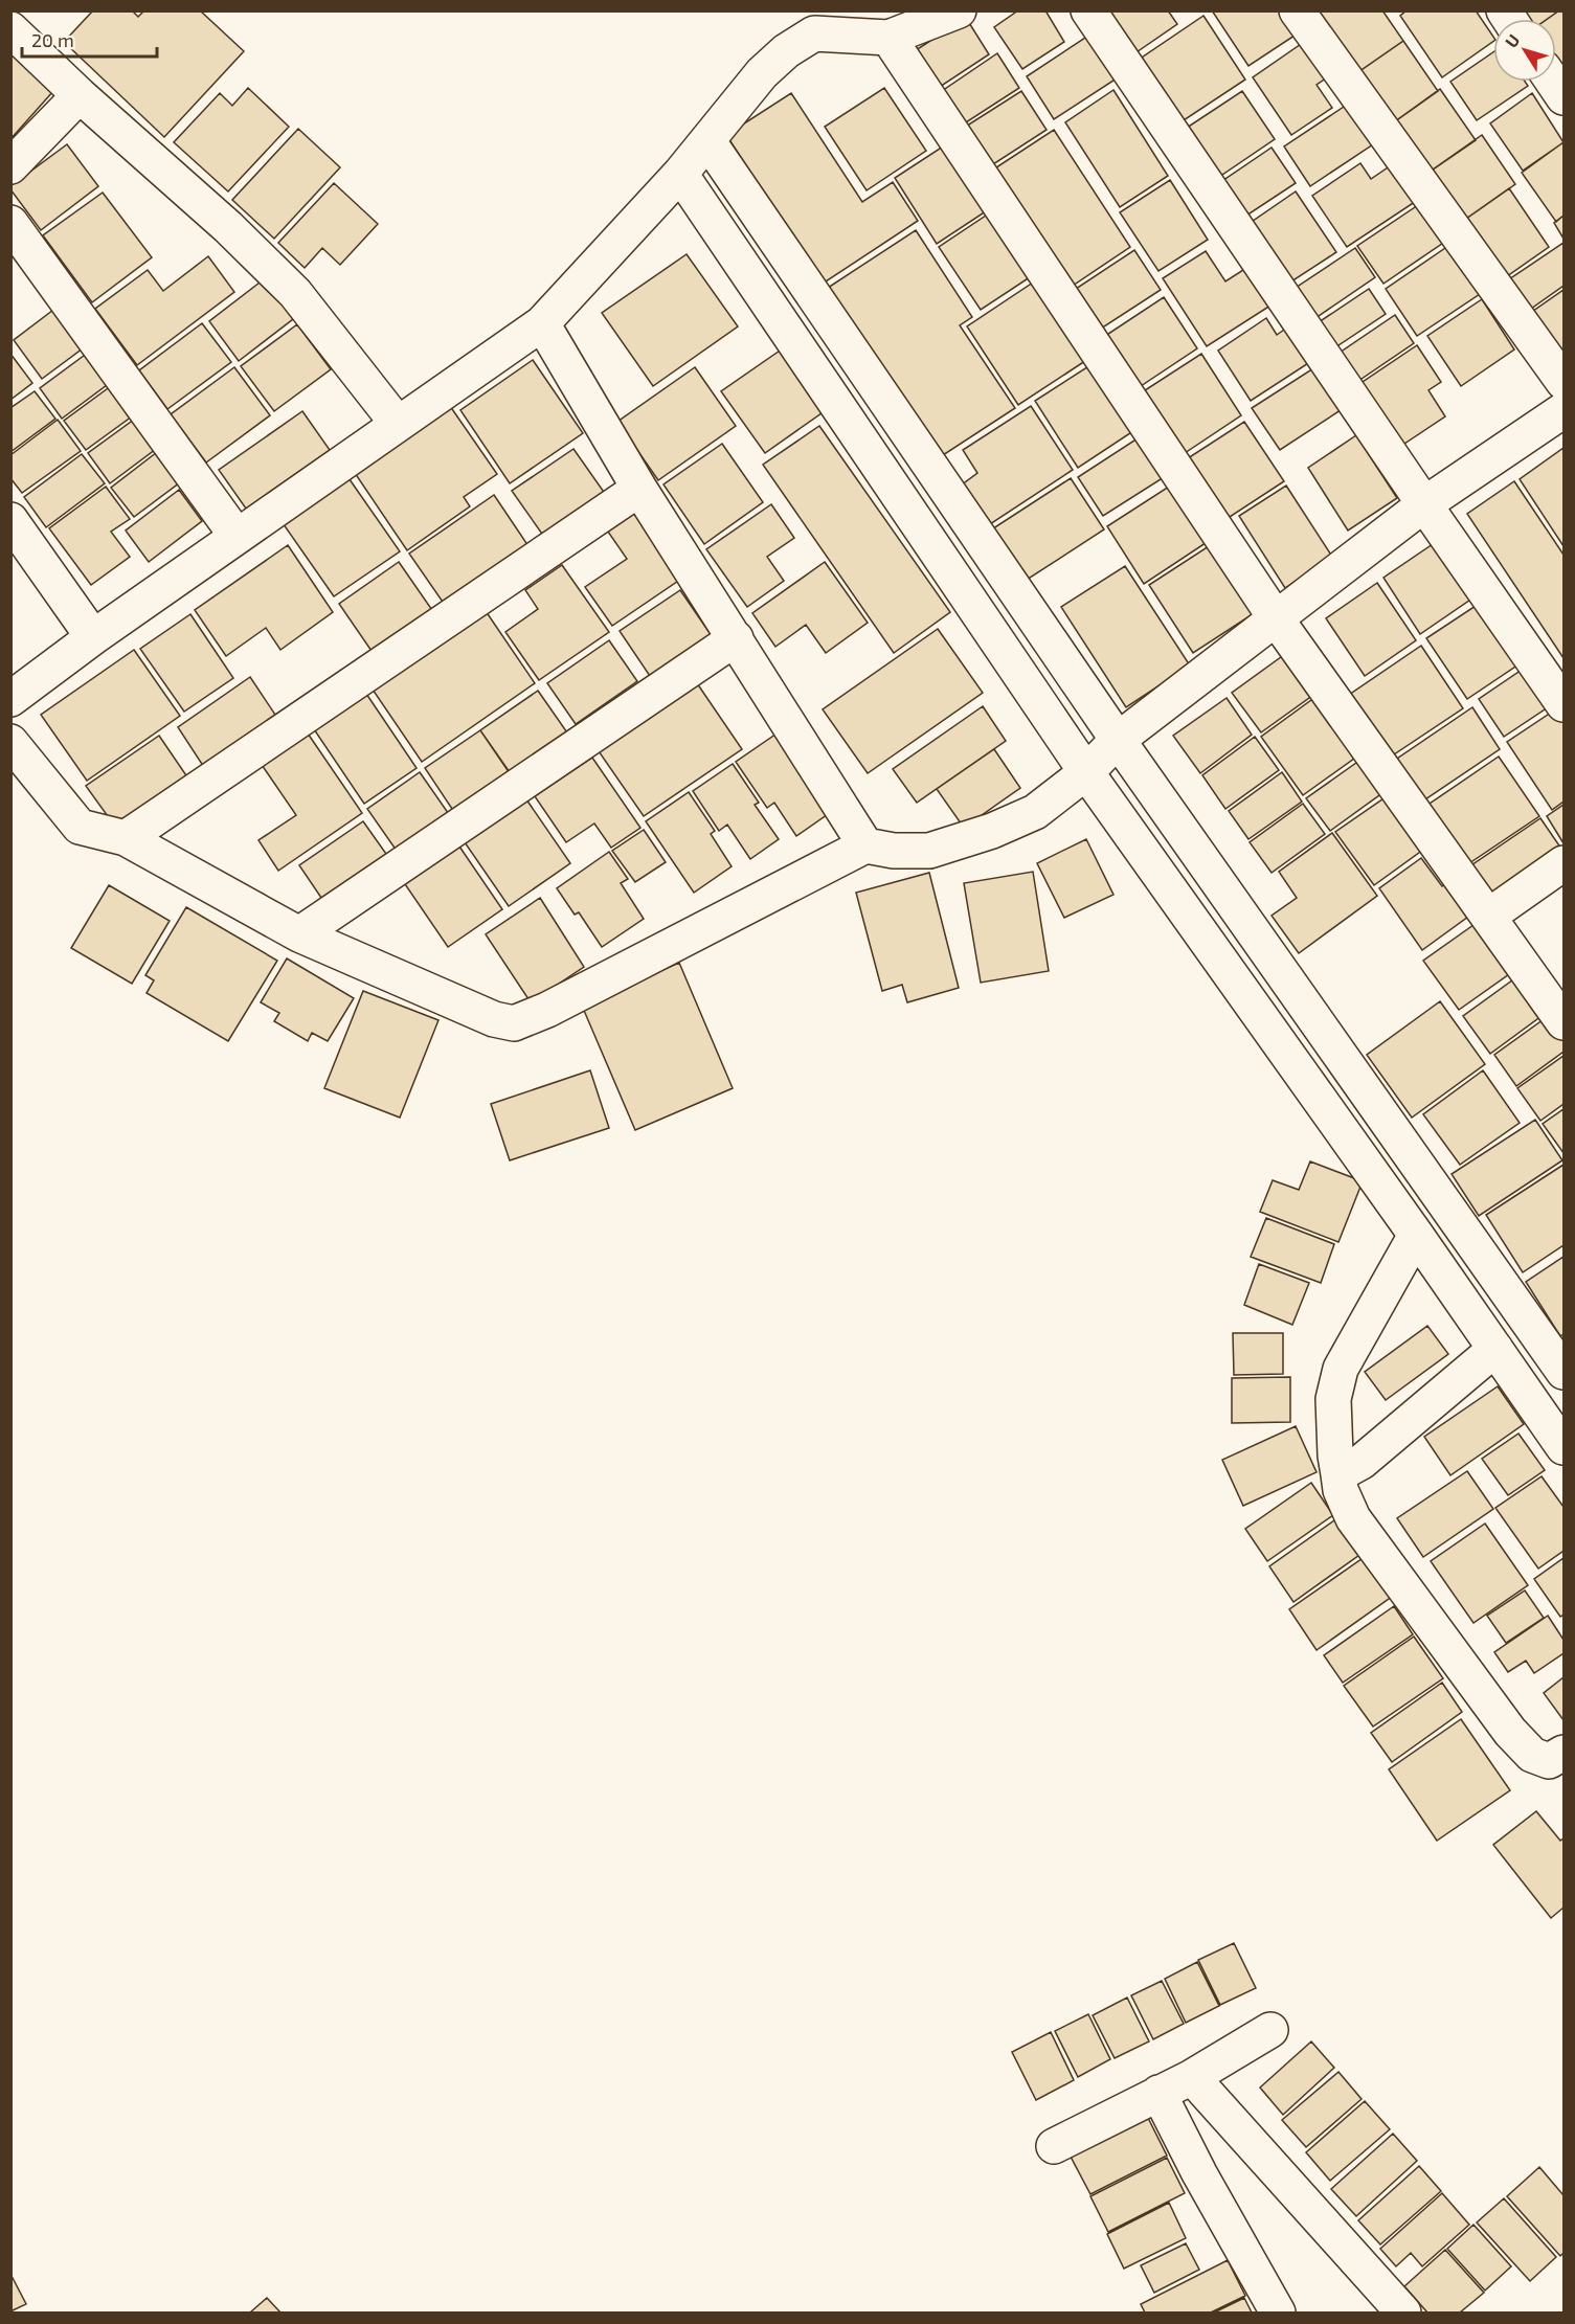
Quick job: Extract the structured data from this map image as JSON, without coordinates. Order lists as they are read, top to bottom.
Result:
{
  "scale_bar": "20 m",
  "north": "top left"
}
